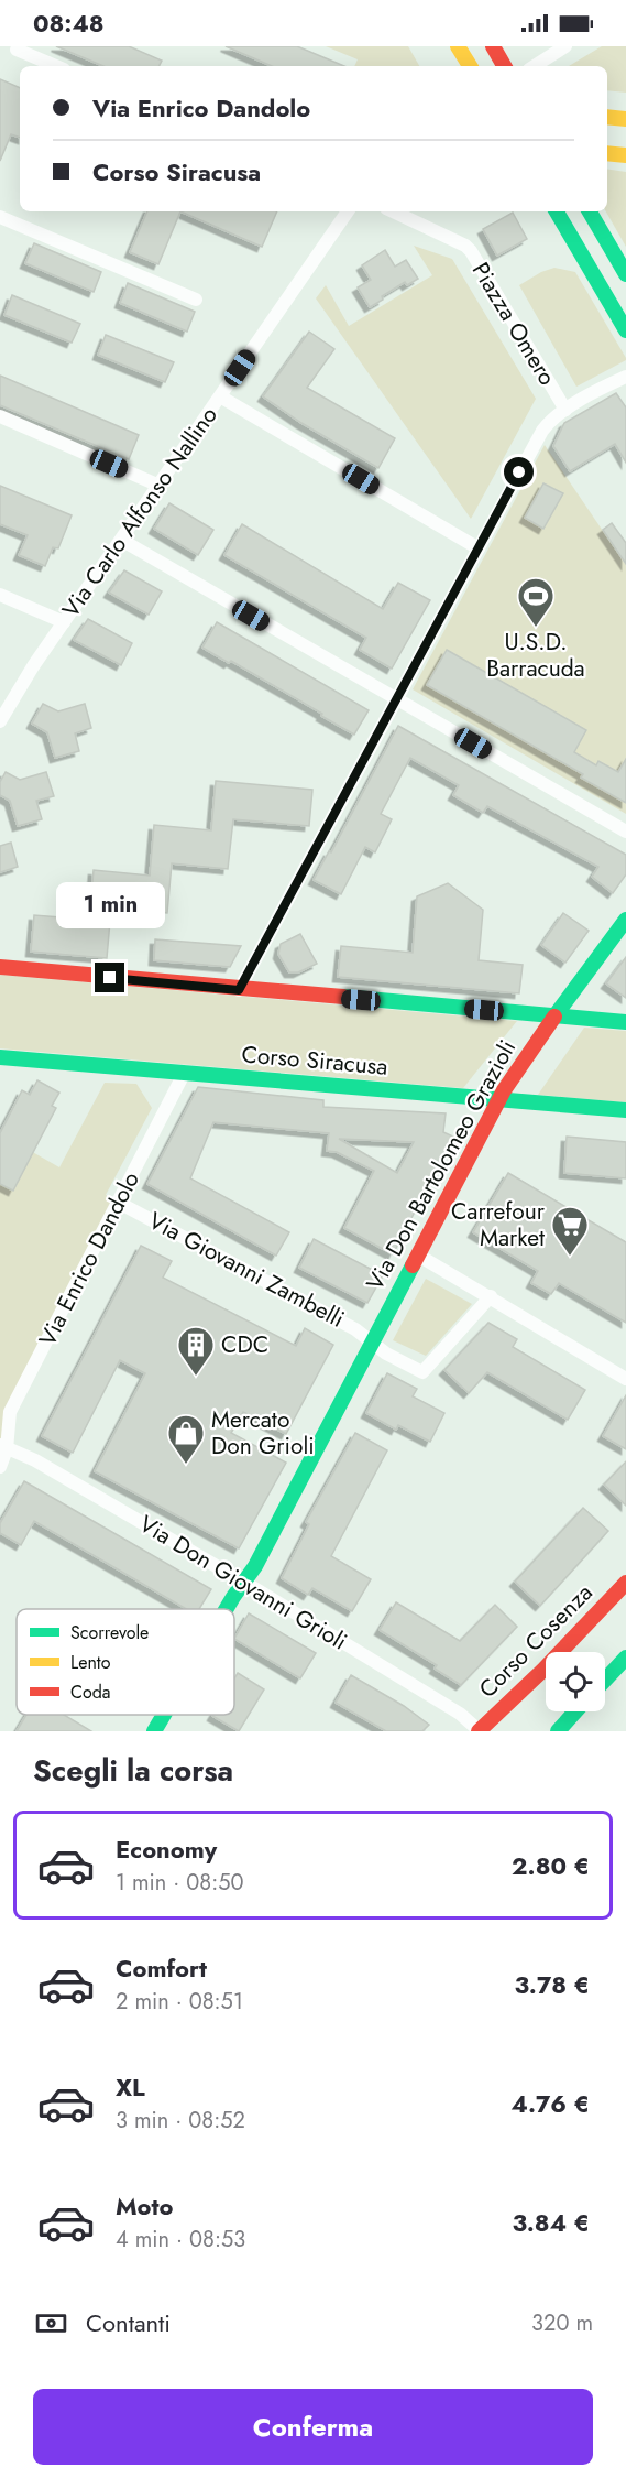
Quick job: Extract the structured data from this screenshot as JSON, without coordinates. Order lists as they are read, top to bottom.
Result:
{
  "streets": {
    "street": [
      "Piazza Omero",
      "Via Carlo Alfonso Nallino",
      "Corso Siracusa",
      "Via Don Bartolomeo Grazioli",
      "Via Enrico Dandolo",
      "Via Giovanni Zambelli",
      "Via Don Giovanni Grioli",
      "Corso Cosenza"
    ]
  },
  "crossings": [
    ["Corso Siracusa", "Via Don Bartolomeo Grazioli"],
    ["Corso Siracusa", "Via Enrico Dandolo"],
    ["Via Don Bartolomeo Grazioli", "Via Giovanni Zambelli"],
    ["Via Don Bartolomeo Grazioli", "Via Don Giovanni Grioli"],
    ["Via Enrico Dandolo", "Via Giovanni Zambelli"],
    ["Via Enrico Dandolo", "Via Don Giovanni Grioli"],
    ["Via Don Giovanni Grioli", "Corso Cosenza"]
  ],
  "places": {
    "sports": ["U.S.D. Barracuda"],
    "supermarket": ["Carrefour Market"],
    "building": ["CDC"],
    "shop": ["Mercato Don Grioli"]
  },
  "legend": ["Scorrevole", "Lento", "Coda"],
  "page": {
    "status": "08:48",
    "banner": ["Via Enrico Dandolo", "Corso Siracusa"],
    "bubble": "1 min",
    "heading": "Scegli la corsa",
    "list": [
      {
        "name": "Economy",
        "note": "1 min · 08:50",
        "value": "2.80 €"
      },
      {
        "name": "Comfort",
        "note": "2 min · 08:51",
        "value": "3.78 €"
      },
      {
        "name": "XL",
        "note": "3 min · 08:52",
        "value": "4.76 €"
      },
      {
        "name": "Moto",
        "note": "4 min · 08:53",
        "value": "3.84 €"
      }
    ],
    "pay": ["Contanti", "320 m"],
    "buttons": "Conferma"
  }
}
